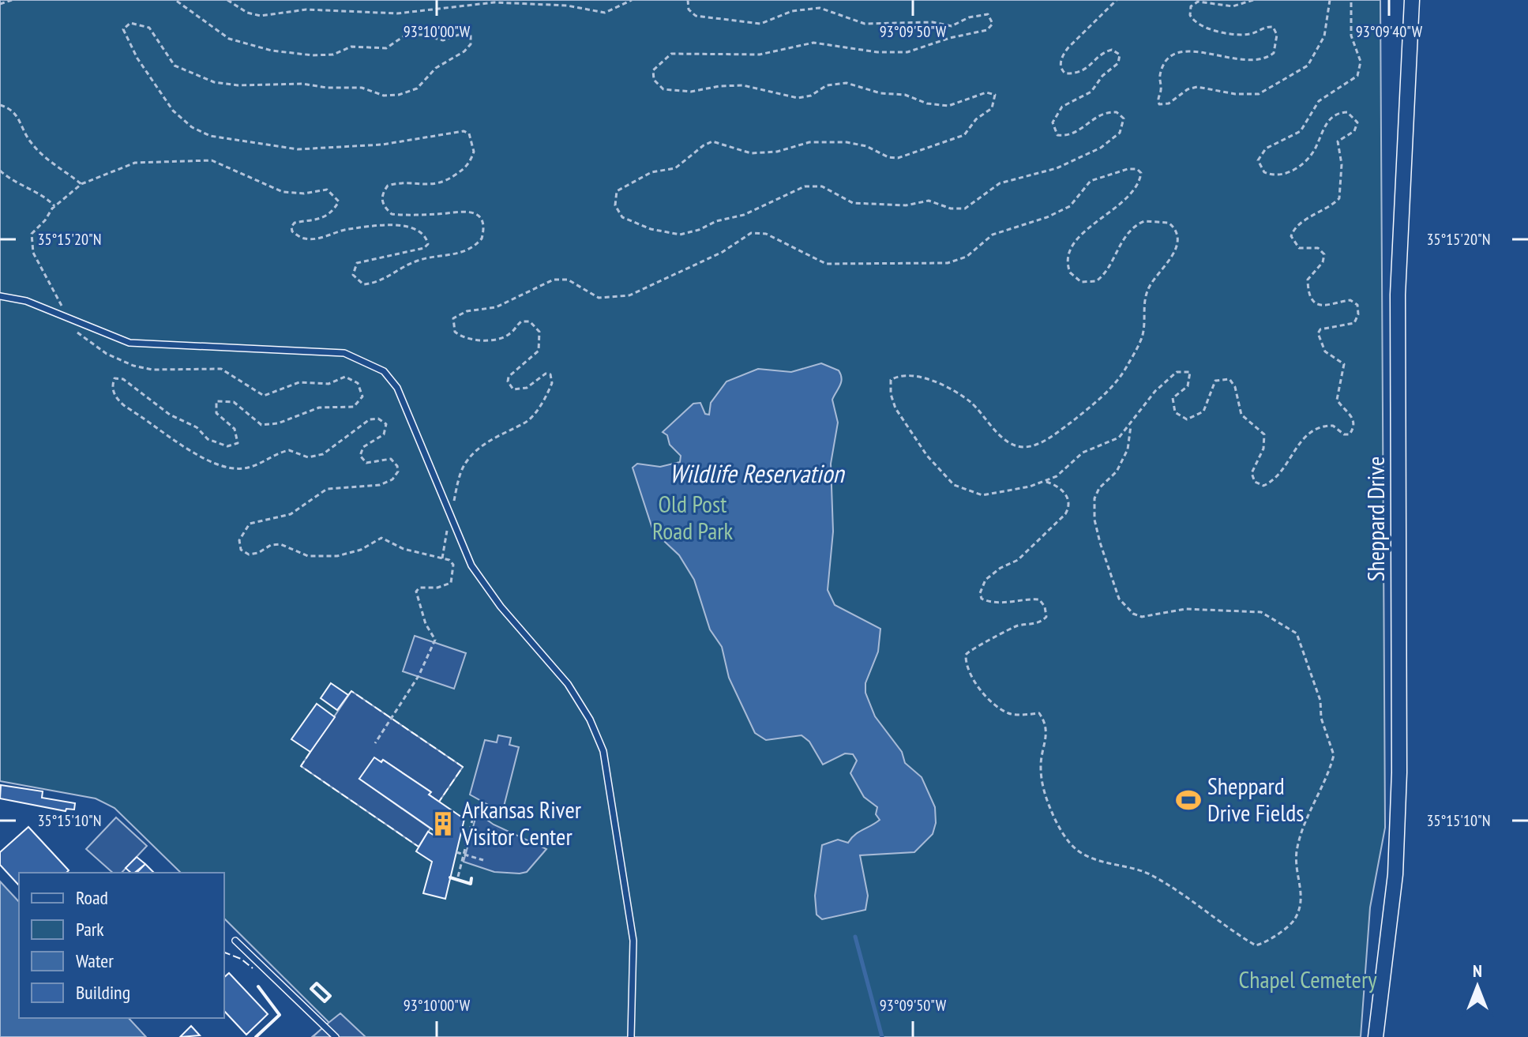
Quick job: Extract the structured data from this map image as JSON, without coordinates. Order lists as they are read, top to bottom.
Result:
{
  "streets": {
    "street": ["Sheppard Drive"]
  },
  "water": ["Wildlife Reservation"],
  "parks": ["Old Post Road Park", "Chapel Cemetery"],
  "places": {
    "sports": ["Sheppard Drive Fields"],
    "building": ["Arkansas River Visitor Center"]
  },
  "legend": [
    "Road",
    "Park",
    "Water",
    "Building"
  ],
  "north": "top",
  "coordinates": [
    "93°10'00\"W",
    "93°09'50\"W",
    "93°09'40\"W",
    "35°15'20\"N",
    "35°15'10\"N"
  ]
}
